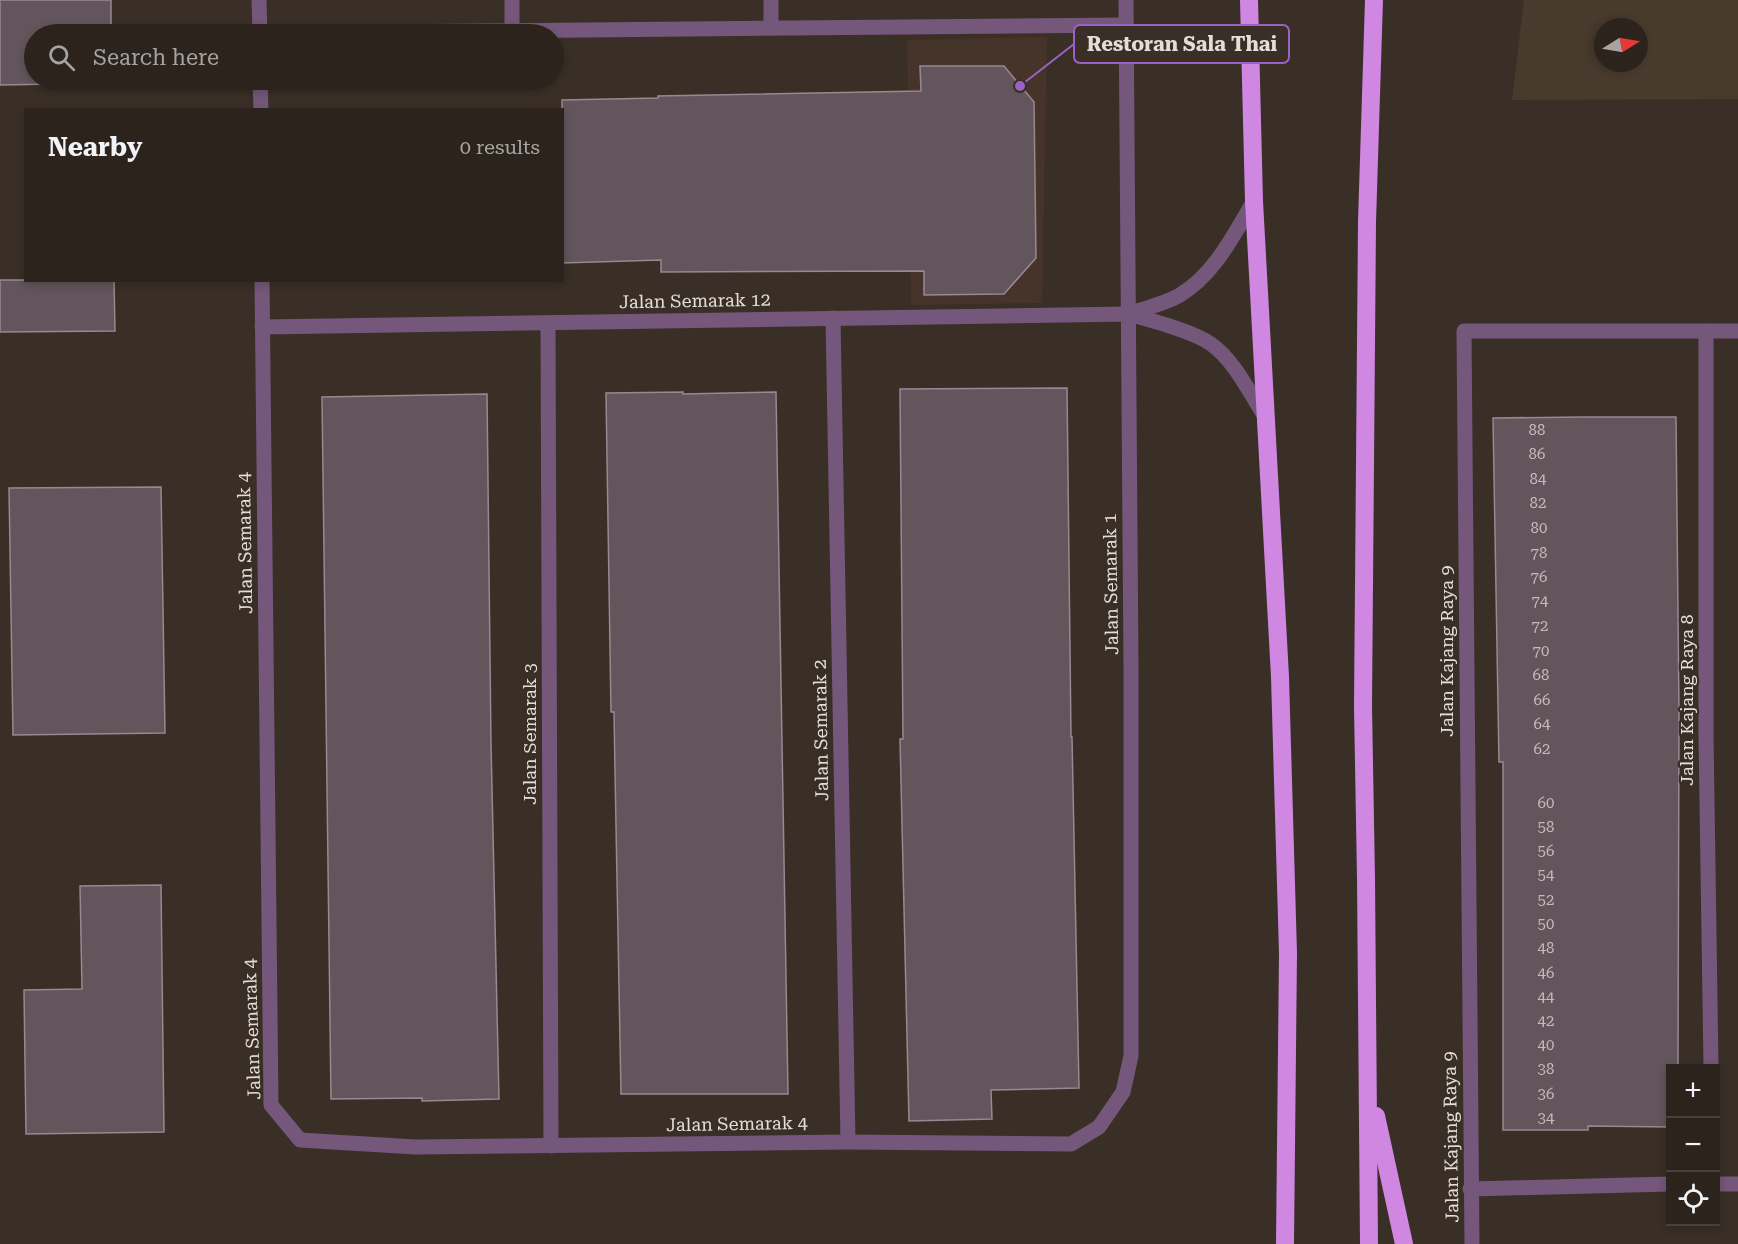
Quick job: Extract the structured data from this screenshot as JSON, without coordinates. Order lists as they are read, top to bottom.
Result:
{
  "streets": {
    "street": [
      "Jalan Semarak 12",
      "Jalan Semarak 4",
      "Jalan Semarak 1",
      "Jalan Kajang Raya 9",
      "Jalan Kajang Raya 8",
      "Jalan Semarak 2",
      "Jalan Semarak 3"
    ]
  },
  "crossings": [
    ["Jalan Semarak 12", "Jalan Semarak 4"],
    ["Jalan Semarak 12", "Jalan Semarak 1"],
    ["Jalan Semarak 12", "Jalan Semarak 2"],
    ["Jalan Semarak 12", "Jalan Semarak 3"],
    ["Jalan Semarak 4", "Jalan Semarak 1"],
    ["Jalan Semarak 4", "Jalan Semarak 2"],
    ["Jalan Semarak 4", "Jalan Semarak 3"],
    ["Jalan Kajang Raya 9", "Jalan Kajang Raya 8"]
  ],
  "places": ["Restoran Sala Thai"],
  "house_numbers": [
    "88",
    "86",
    "84",
    "82",
    "80",
    "78",
    "76",
    "74",
    "72",
    "70",
    "68",
    "66",
    "64",
    "62",
    "60",
    "58",
    "56",
    "54",
    "52",
    "50",
    "48",
    "46",
    "44",
    "42",
    "40",
    "38",
    "36",
    "34"
  ],
  "north": "right",
  "page": {
    "search": "Search here",
    "heading": ["Nearby", "0 results"],
    "map_buttons": ["+", "−"]
  }
}
